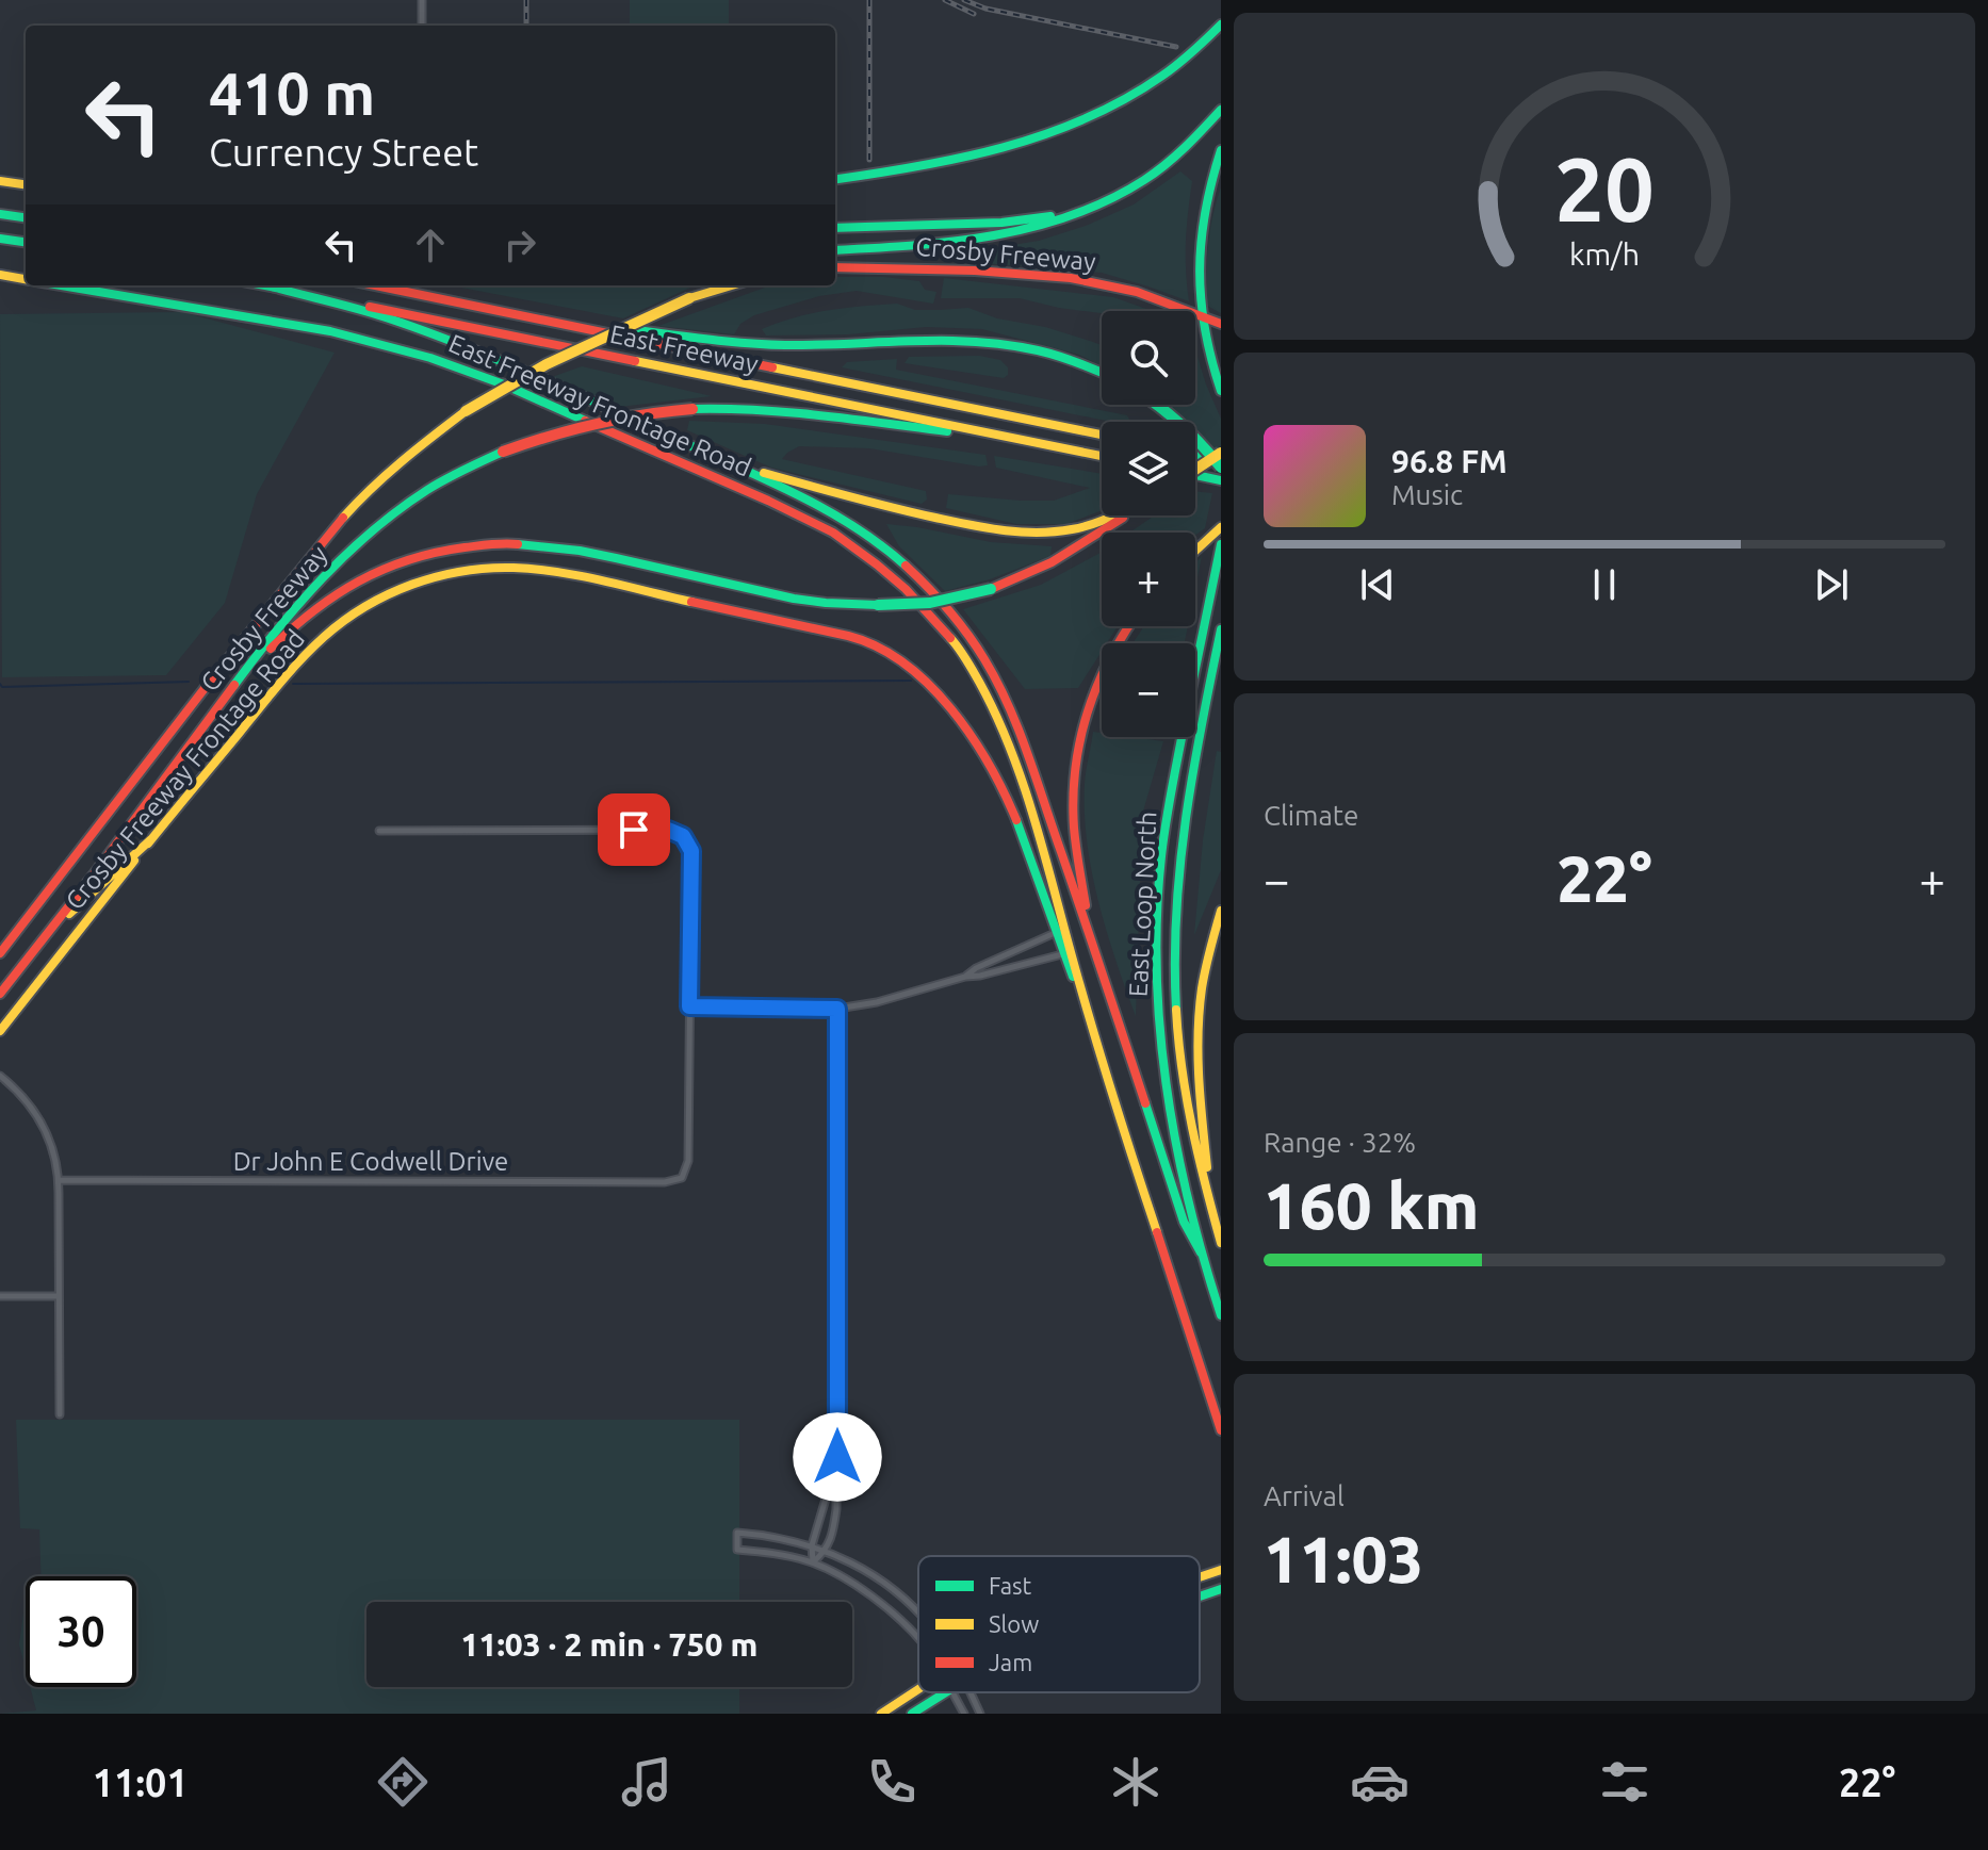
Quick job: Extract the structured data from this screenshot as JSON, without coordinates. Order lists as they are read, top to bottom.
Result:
{
  "streets": {
    "main road": [
      "Crosby Freeway",
      "East Freeway",
      "East Freeway Frontage Road",
      "Crosby Freeway Frontage Road",
      "East Loop North"
    ],
    "street": ["Dr John E Codwell Drive"]
  },
  "crossings": [
    ["Crosby Freeway", "East Freeway"],
    ["East Freeway Frontage Road", "Crosby Freeway Frontage Road"]
  ],
  "legend": ["Fast", "Slow", "Jam"],
  "page": {
    "turn": ["410 m", "Currency Street"],
    "map_buttons": ["+", "−"],
    "song": ["96.8 FM", "Music"],
    "tile": [
      "Climate",
      ["Range · 32%", "160 km"],
      ["Arrival", "11:03"]
    ],
    "heat": ["−", "22°", "+"],
    "limit": "30",
    "trip": "11:03 · 2 min · 750 m",
    "tabs": ["11:01", "22°"],
    "gauge": ["20", "km/h"]
  }
}
